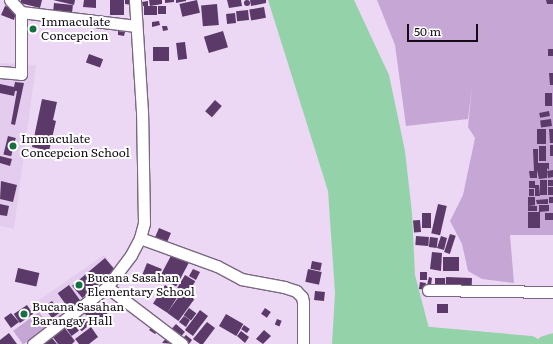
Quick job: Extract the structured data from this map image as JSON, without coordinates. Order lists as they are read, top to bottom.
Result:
{
  "places": [
    "Immaculate Concepcion",
    "Immaculate Concepcion School",
    "Bucana Sasahan Elementary School",
    "Bucana Sasahan Barangay Hall"
  ],
  "scale_bar": "50 m"
}
